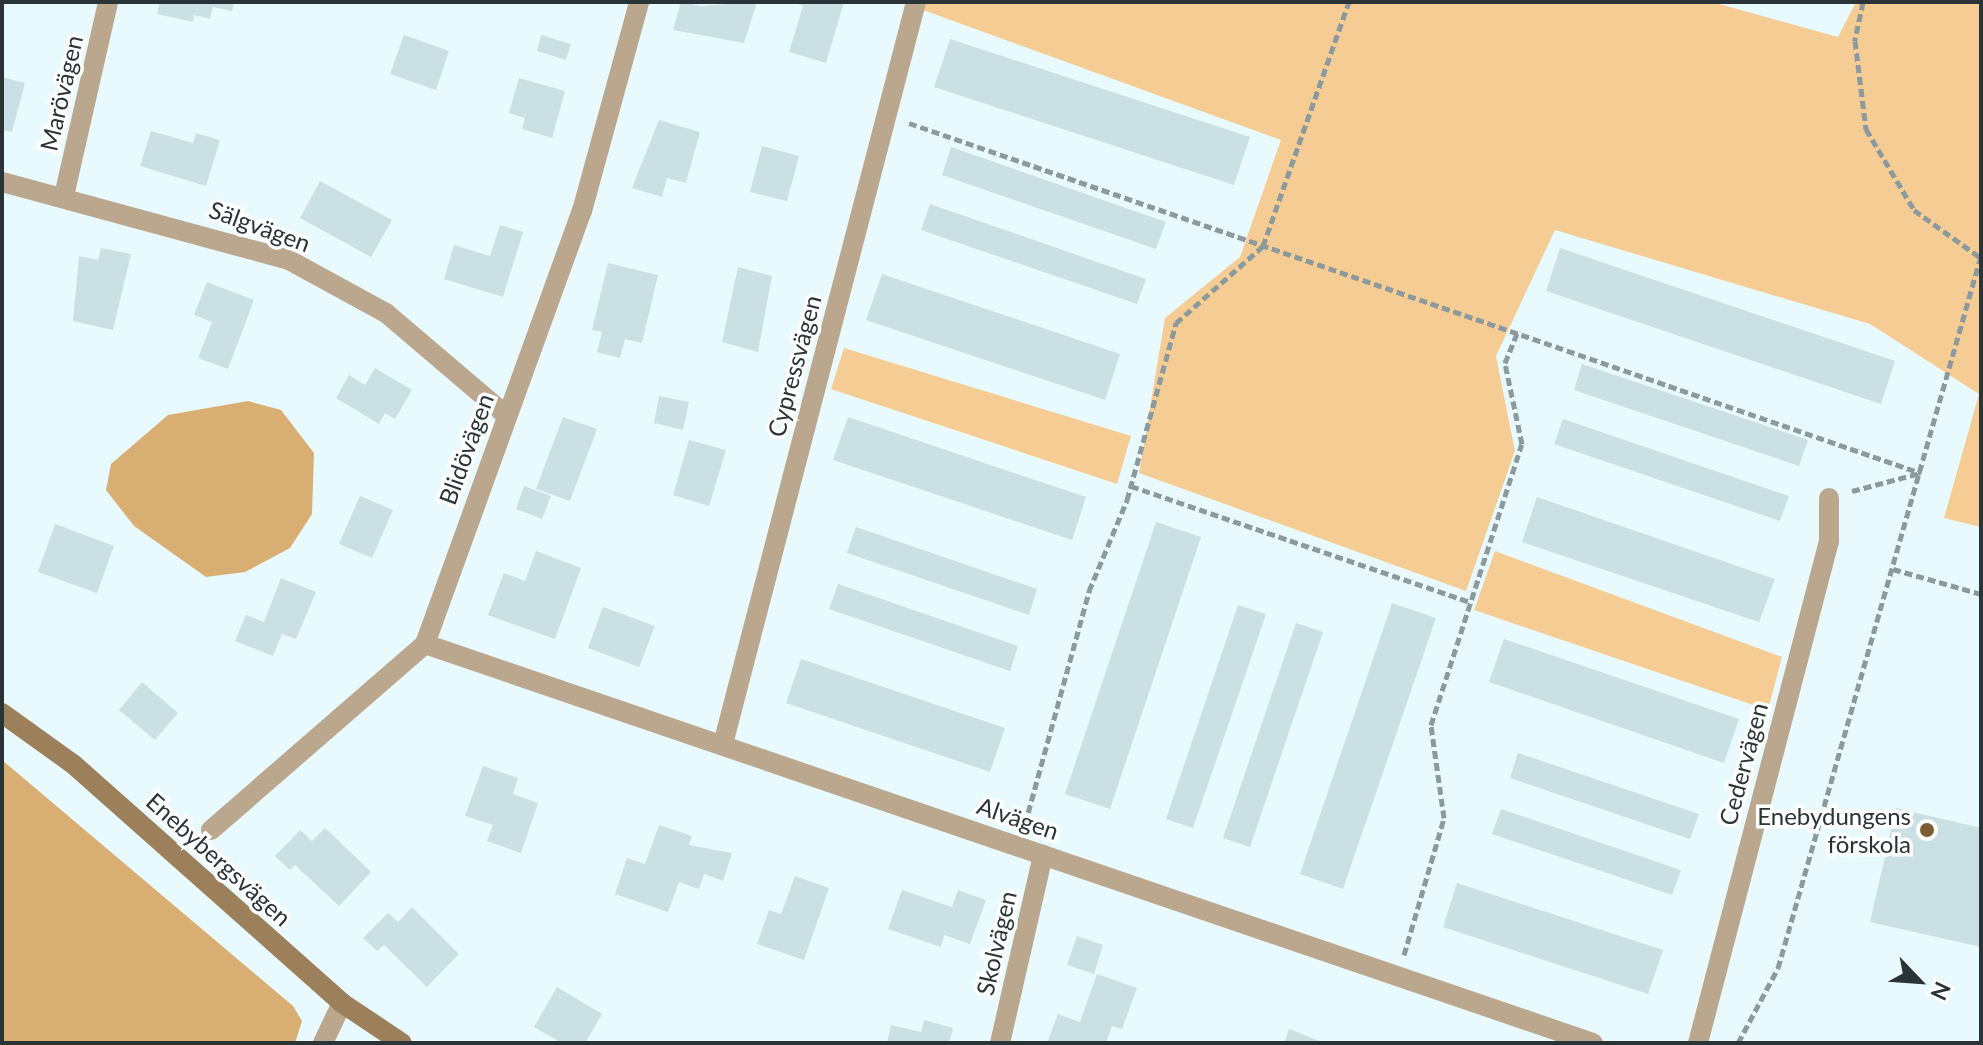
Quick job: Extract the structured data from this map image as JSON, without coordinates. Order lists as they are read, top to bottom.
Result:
{
  "streets": {
    "main road": ["Enebybergsvägen"],
    "street": [
      "Marövägen",
      "Sälgvägen",
      "Cypressvägen",
      "Blidövägen",
      "Cedervägen",
      "Alvägen",
      "Skolvägen"
    ]
  },
  "crossings": [
    ["Marövägen", "Sälgvägen"],
    ["Sälgvägen", "Blidövägen"],
    ["Cypressvägen", "Alvägen"],
    ["Blidövägen", "Alvägen"],
    ["Alvägen", "Skolvägen"]
  ],
  "places": ["Enebydungens förskola"],
  "north": "bottom right"
}
